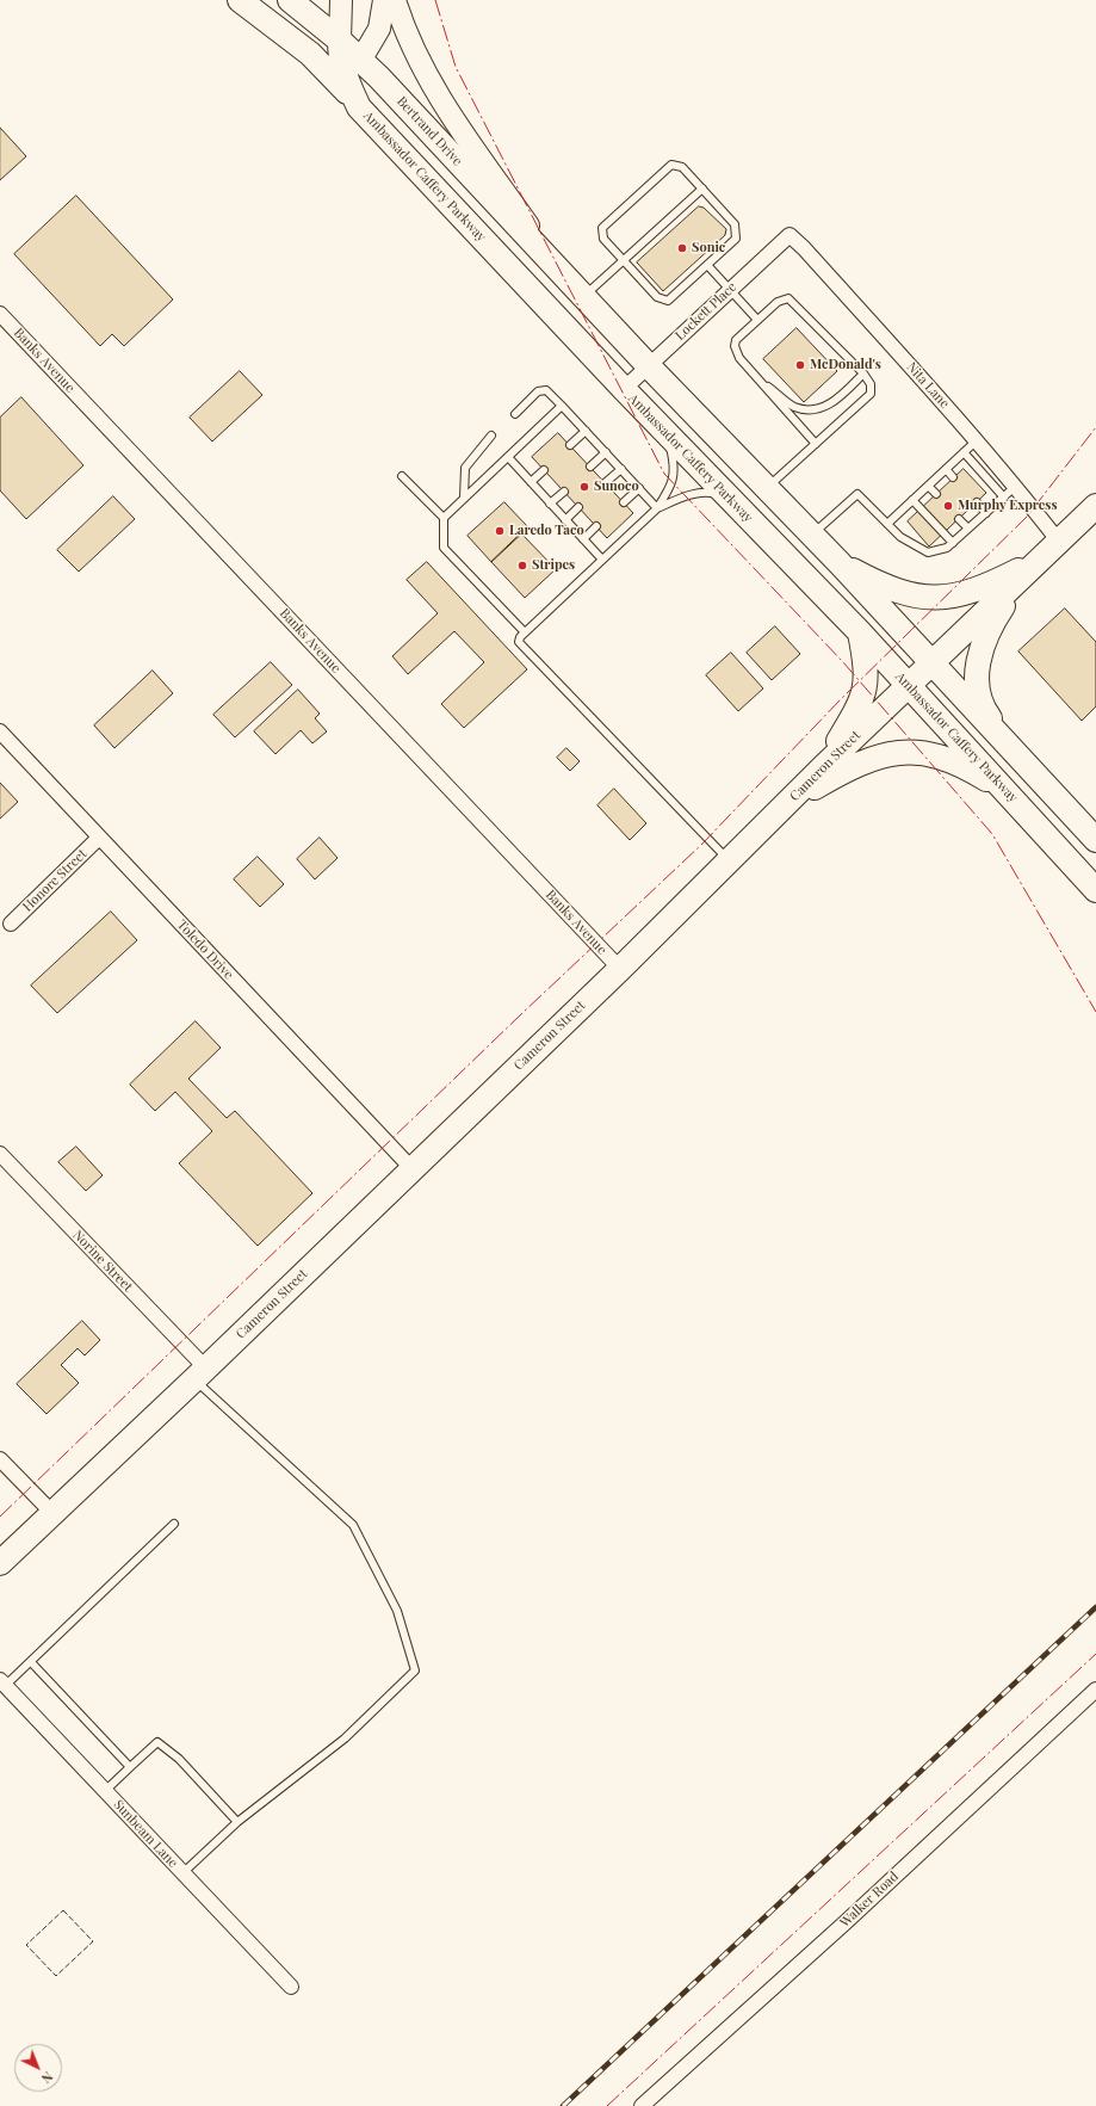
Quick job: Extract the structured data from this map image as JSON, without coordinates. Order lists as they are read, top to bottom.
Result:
{
  "streets": {
    "main road": ["Bertrand Drive", "Ambassador Caffery Parkway", "Cameron Street"],
    "street": [
      "Lockett Place",
      "Banks Avenue",
      "Nita Lane",
      "Honore Street",
      "Toledo Drive",
      "Norine Street",
      "Sunbeam Lane",
      "Walker Road"
    ]
  },
  "crossings": [
    ["Bertrand Drive", "Ambassador Caffery Parkway"],
    ["Ambassador Caffery Parkway", "Lockett Place"],
    ["Ambassador Caffery Parkway", "Cameron Street"],
    ["Lockett Place", "Nita Lane"],
    ["Banks Avenue", "Cameron Street"],
    ["Nita Lane", "Cameron Street"],
    ["Cameron Street", "Toledo Drive"],
    ["Cameron Street", "Norine Street"],
    ["Honore Street", "Toledo Drive"]
  ],
  "places": [
    "Sonic",
    "McDonald's",
    "Sunoco",
    "Murphy Express",
    "Laredo Taco",
    "Stripes"
  ],
  "north": "bottom right"
}
